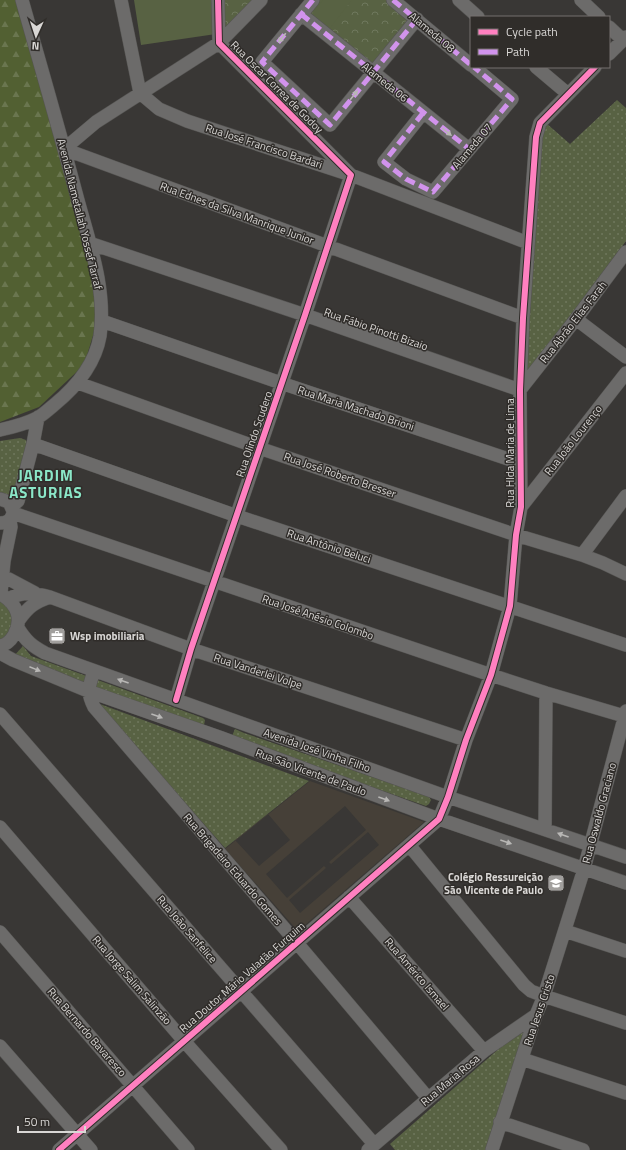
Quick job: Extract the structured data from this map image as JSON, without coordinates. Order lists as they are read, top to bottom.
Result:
{
  "streets": {
    "street": [
      "Alameda 08",
      "Alameda 06",
      "Rua Oscar Correa de Godoy",
      "Rua José Francisco Bardari",
      "Alameda 07",
      "Rua Ednes da Silva Manrique Junior",
      "Avenida Nametallah Yossef Tarraf",
      "Rua Abrão Elias Farah",
      "Rua Fábio Pinotti Bizaio",
      "Rua Maria Machado Brioni",
      "Rua Olindo Scudero",
      "Rua João Lourenço",
      "Rua Hlda Maria de Lima",
      "Rua José Roberto Bresser",
      "Rua Antônio Beluci",
      "Rua José Anésio Colombo",
      "Rua Vanderlei Volpe",
      "Avenida José Vinha Filho",
      "Rua São Vicente de Paulo",
      "Rua Oswaldo Graciano",
      "Rua Brigadeiro Eduardo Gomes",
      "Rua João Sanfelice",
      "Rua Américo Ismael",
      "Rua Doutor Mário Valadão Furquim",
      "Rua Jorge Salim Salinzão",
      "Rua Jesus Cristo",
      "Rua Bernardo Bavaresco",
      "Rua Maria Rosa"
    ]
  },
  "crossings": [
    ["Alameda 06", "Alameda 07"],
    ["Rua Oscar Correa de Godoy", "Rua José Francisco Bardari"],
    ["Rua Oscar Correa de Godoy", "Rua Olindo Scudero"],
    ["Rua José Francisco Bardari", "Rua Olindo Scudero"],
    ["Rua José Francisco Bardari", "Rua Hlda Maria de Lima"],
    ["Rua Ednes da Silva Manrique Junior", "Avenida Nametallah Yossef Tarraf"],
    ["Rua Ednes da Silva Manrique Junior", "Rua Olindo Scudero"],
    ["Rua Ednes da Silva Manrique Junior", "Rua Hlda Maria de Lima"],
    ["Avenida Nametallah Yossef Tarraf", "Rua Fábio Pinotti Bizaio"],
    ["Avenida Nametallah Yossef Tarraf", "Rua Maria Machado Brioni"],
    ["Avenida Nametallah Yossef Tarraf", "Rua José Roberto Bresser"],
    ["Rua Abrão Elias Farah", "Rua Fábio Pinotti Bizaio"],
    ["Rua Abrão Elias Farah", "Rua Hlda Maria de Lima"],
    ["Rua Fábio Pinotti Bizaio", "Rua Olindo Scudero"],
    ["Rua Fábio Pinotti Bizaio", "Rua Hlda Maria de Lima"],
    ["Rua Maria Machado Brioni", "Rua Olindo Scudero"],
    ["Rua Maria Machado Brioni", "Rua Hlda Maria de Lima"],
    ["Rua Olindo Scudero", "Rua José Roberto Bresser"],
    ["Rua Olindo Scudero", "Rua Antônio Beluci"],
    ["Rua Olindo Scudero", "Rua José Anésio Colombo"],
    ["Rua Olindo Scudero", "Rua Vanderlei Volpe"],
    ["Rua Olindo Scudero", "Avenida José Vinha Filho"],
    ["Rua João Lourenço", "Rua Hlda Maria de Lima"],
    ["Rua Hlda Maria de Lima", "Rua José Roberto Bresser"],
    ["Rua Hlda Maria de Lima", "Rua Antônio Beluci"],
    ["Rua Hlda Maria de Lima", "Rua José Anésio Colombo"],
    ["Rua Hlda Maria de Lima", "Rua Vanderlei Volpe"],
    ["Rua Hlda Maria de Lima", "Avenida José Vinha Filho"],
    ["Rua Hlda Maria de Lima", "Rua São Vicente de Paulo"],
    ["Rua Hlda Maria de Lima", "Rua Doutor Mário Valadão Furquim"],
    ["Rua José Anésio Colombo", "Rua Oswaldo Graciano"],
    ["Rua Vanderlei Volpe", "Avenida José Vinha Filho"],
    ["Avenida José Vinha Filho", "Rua Oswaldo Graciano"],
    ["Rua São Vicente de Paulo", "Rua Oswaldo Graciano"],
    ["Rua São Vicente de Paulo", "Rua Brigadeiro Eduardo Gomes"],
    ["Rua São Vicente de Paulo", "Rua Doutor Mário Valadão Furquim"],
    ["Rua São Vicente de Paulo", "Rua Jesus Cristo"],
    ["Rua Oswaldo Graciano", "Rua Jesus Cristo"],
    ["Rua Brigadeiro Eduardo Gomes", "Rua Doutor Mário Valadão Furquim"],
    ["Rua Brigadeiro Eduardo Gomes", "Rua Maria Rosa"],
    ["Rua João Sanfelice", "Rua Doutor Mário Valadão Furquim"],
    ["Rua João Sanfelice", "Rua Maria Rosa"],
    ["Rua Américo Ismael", "Rua Doutor Mário Valadão Furquim"],
    ["Rua Américo Ismael", "Rua Maria Rosa"],
    ["Rua Doutor Mário Valadão Furquim", "Rua Jorge Salim Salinzão"],
    ["Rua Doutor Mário Valadão Furquim", "Rua Bernardo Bavaresco"],
    ["Rua Jesus Cristo", "Rua Maria Rosa"]
  ],
  "one_way": ["Rua São Vicente de Paulo"],
  "districts": ["JARDIM ASTURIAS"],
  "places": {
    "office": ["Wsp imobiliaria"],
    "school or university": ["Colégio Ressureição São Vicente de Paulo"]
  },
  "legend": ["Cycle path", "Path"],
  "scale_bar": "50 m",
  "north": "bottom"
}
